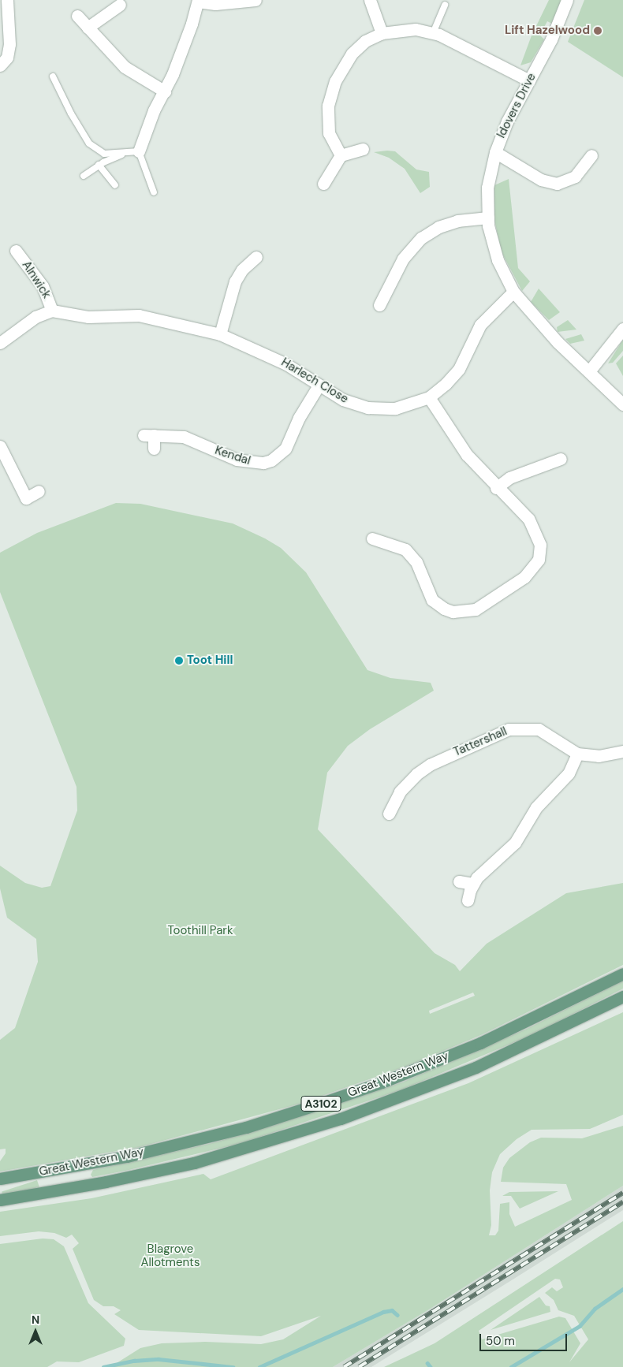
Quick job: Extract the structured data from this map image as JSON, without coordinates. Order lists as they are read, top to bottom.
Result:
{
  "streets": {
    "main road": ["Great Western Way", "A3102"],
    "street": [
      "Idovers Drive",
      "Alnwick",
      "Harlech Close",
      "Kendal",
      "Tattershall"
    ]
  },
  "crossings": [
    ["Idovers Drive", "Harlech Close"],
    ["Alnwick", "Harlech Close"],
    ["Harlech Close", "Kendal"]
  ],
  "parks": ["Toothill Park", "Blagrove Allotments"],
  "places": ["Lift Hazelwood", "Toot Hill"],
  "scale_bar": "50 m",
  "north": "top"
}
